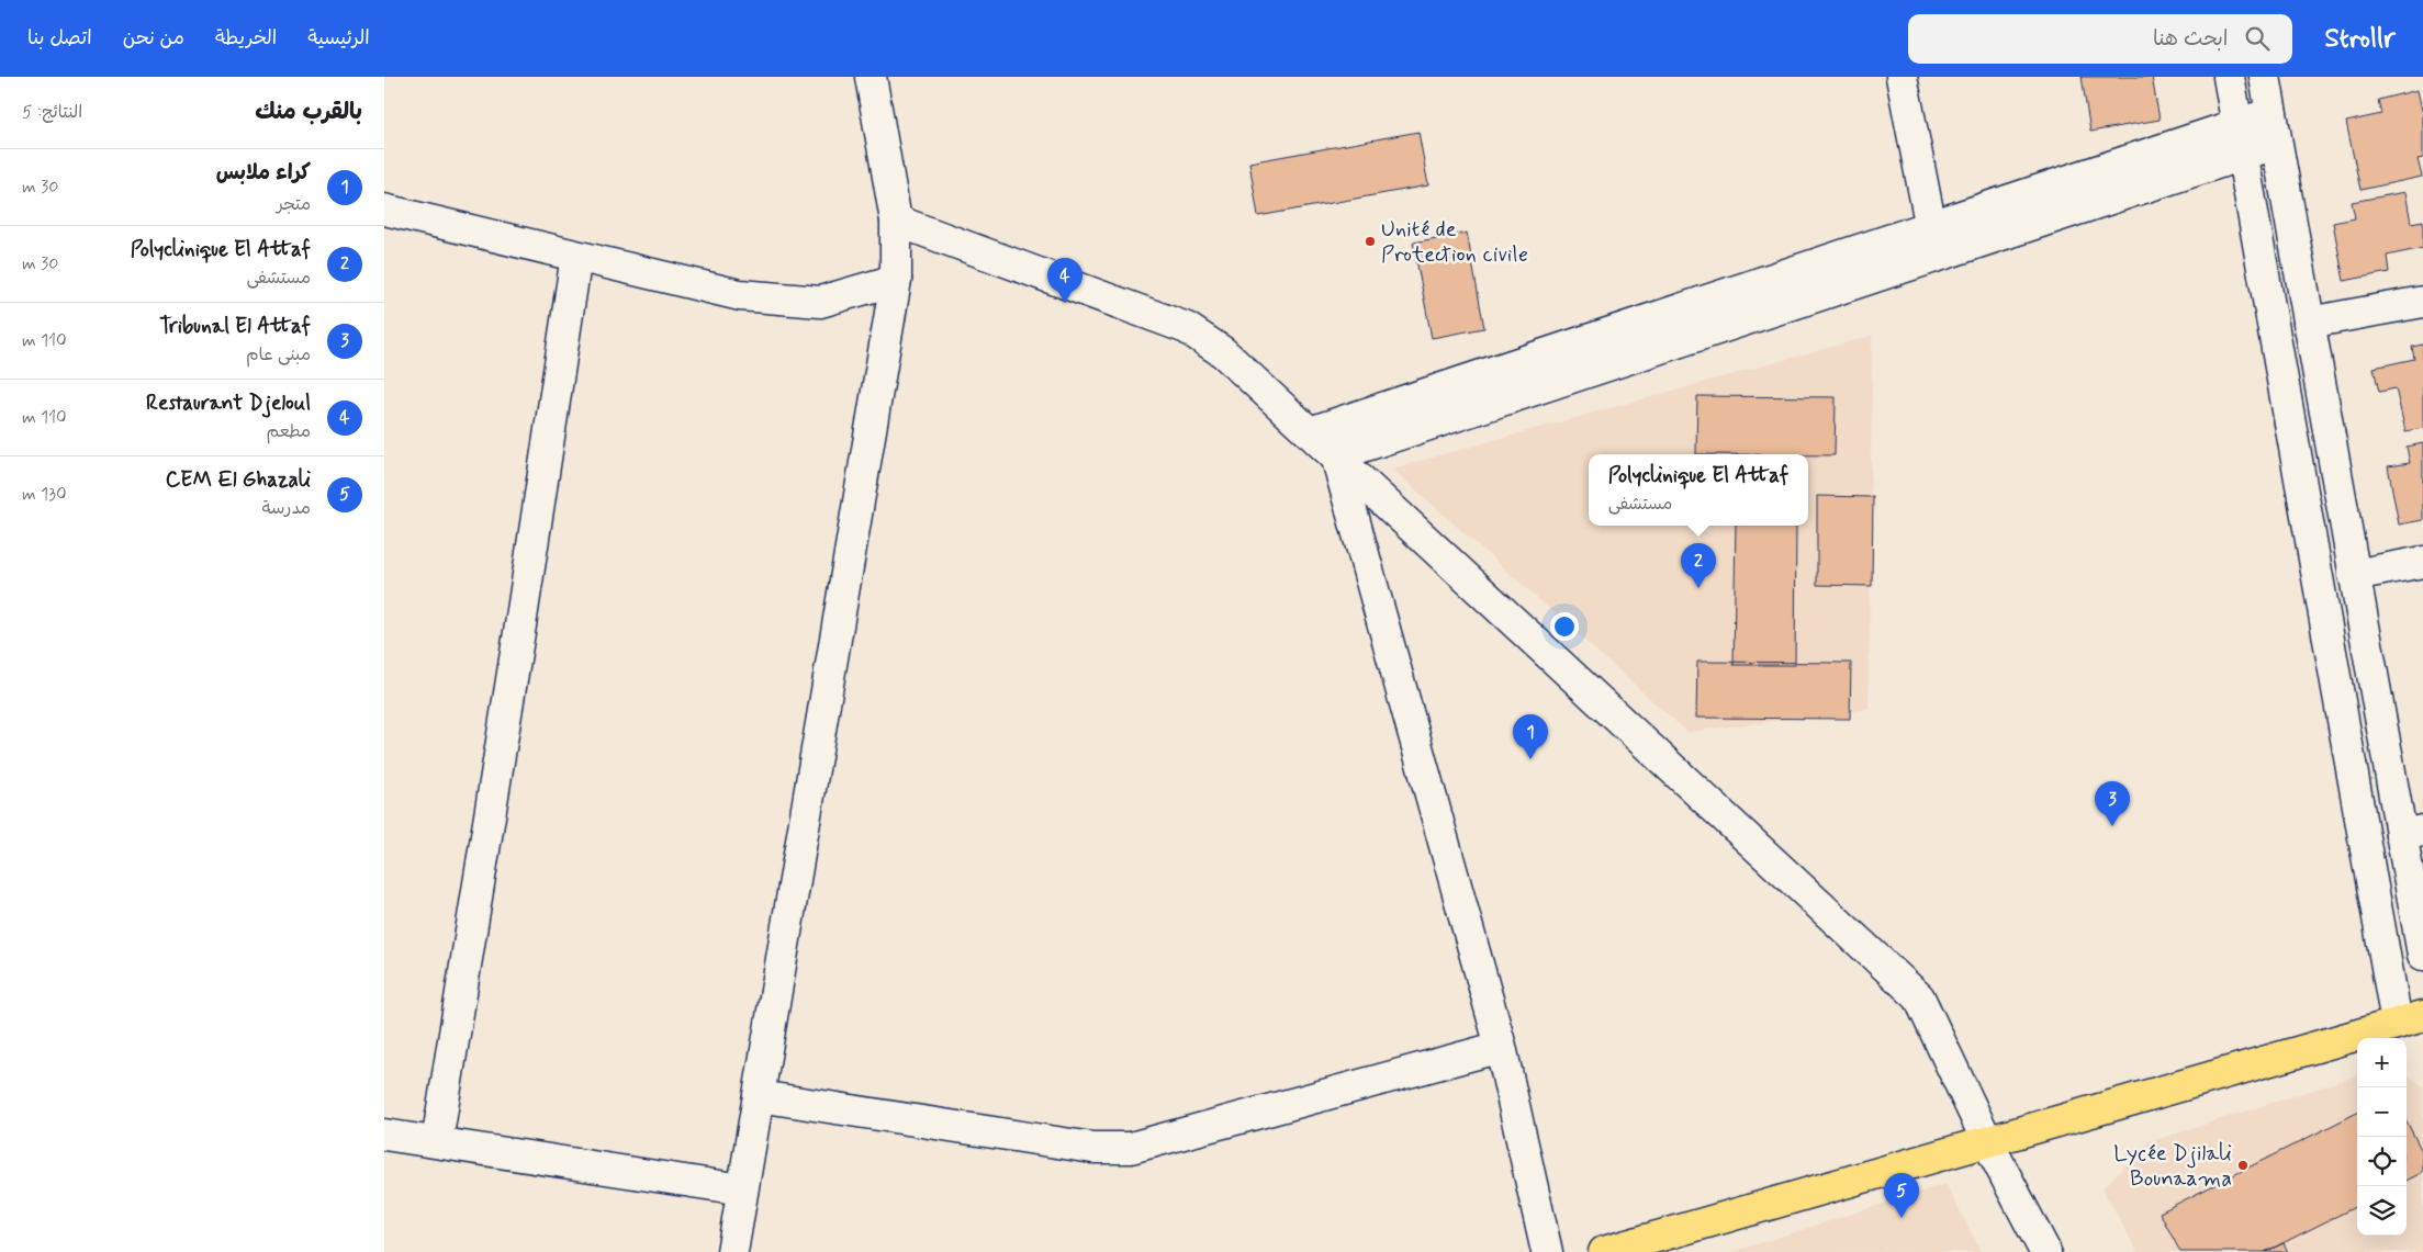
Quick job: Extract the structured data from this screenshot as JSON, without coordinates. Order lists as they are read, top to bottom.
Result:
{
  "places": ["Unité de Protection civile", "Lycée Djilali Bounaama"],
  "page": {
    "header": "Strollr",
    "search": "ابحث هنا",
    "nav": [
      "الرئيسية",
      "الخريطة",
      "من نحن",
      "اتصل بنا"
    ],
    "heading": ["بالقرب منك", "النتائج: 5"],
    "list": [
      {
        "mark": "1",
        "name": "كراء ملابس",
        "note": "متجر",
        "value": "30 m"
      },
      {
        "mark": "2",
        "name": "Polyclinique El Attaf",
        "note": "مستشفى",
        "value": "30 m"
      },
      {
        "mark": "3",
        "name": "Tribunal El Attaf",
        "note": "مبنى عام",
        "value": "110 m"
      },
      {
        "mark": "4",
        "name": "Restaurant Djeloul",
        "note": "مطعم",
        "value": "110 m"
      },
      {
        "mark": "5",
        "name": "CEM El Ghazali",
        "note": "مدرسة",
        "value": "130 m"
      }
    ],
    "pins": [
      "4",
      "2",
      "1",
      "3",
      "5"
    ],
    "popup": ["Polyclinique El Attaf", "مستشفى"],
    "map_buttons": ["+", "−"]
  }
}
